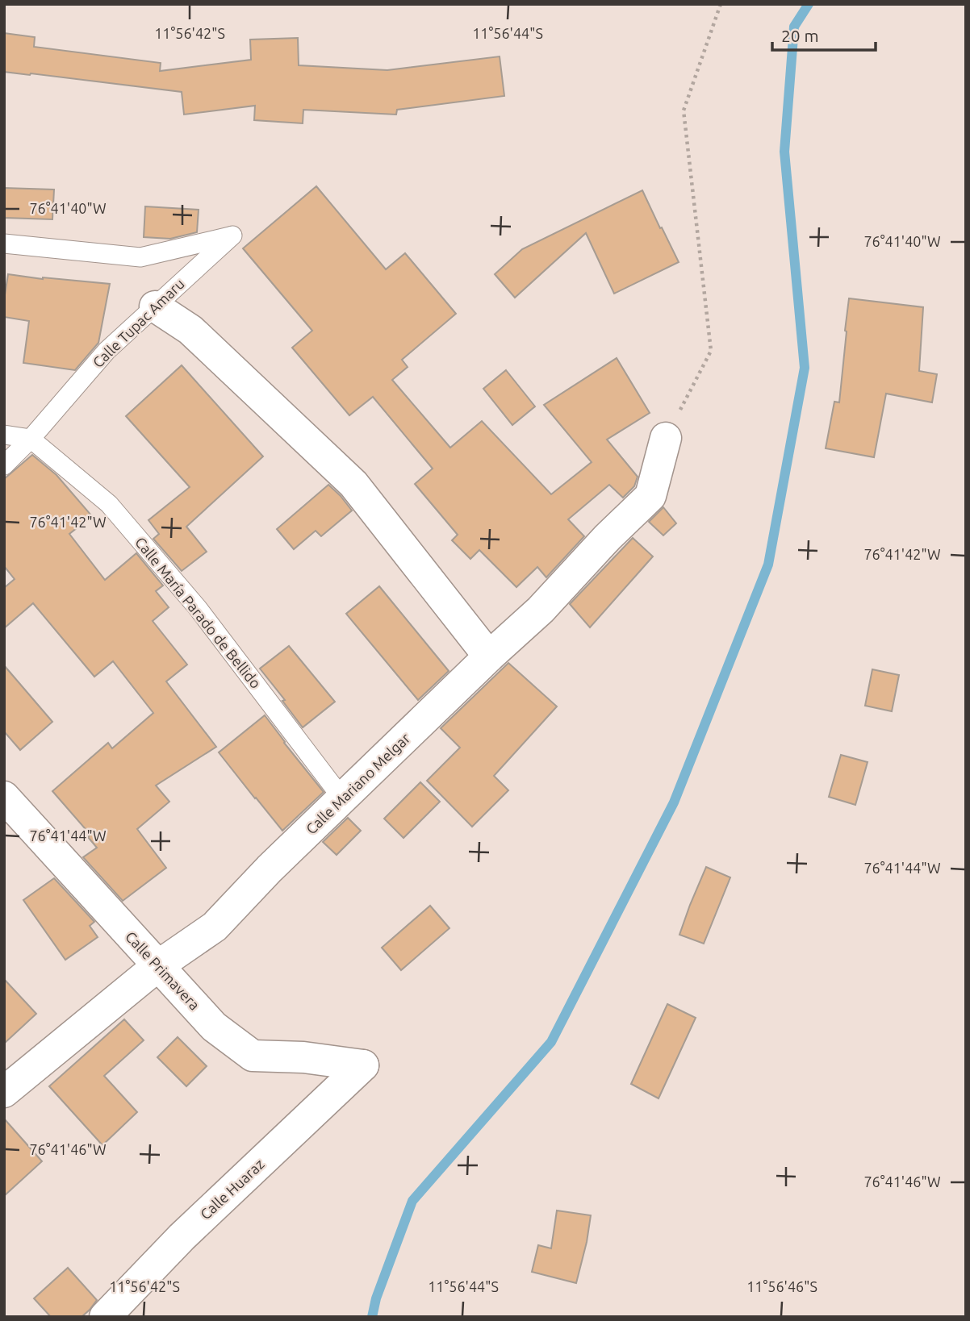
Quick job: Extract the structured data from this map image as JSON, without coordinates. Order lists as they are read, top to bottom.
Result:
{
  "streets": {
    "street": ["Calle Mariano Melgar", "Calle Primavera", "Calle Huaraz"],
    "lane": ["Calle Tupac Amaru", "Calle María Parado de Bellido"]
  },
  "crossings": [
    ["Calle Tupac Amaru", "Calle María Parado de Bellido"],
    ["Calle María Parado de Bellido", "Calle Mariano Melgar"],
    ["Calle Mariano Melgar", "Calle Primavera"],
    ["Calle Primavera", "Calle Huaraz"]
  ],
  "scale_bar": "20 m",
  "coordinates": [
    "11°56'42\"S",
    "11°56'44\"S",
    "76°41'40\"W",
    "76°41'42\"W",
    "76°41'44\"W",
    "76°41'46\"W",
    "11°56'46\"S"
  ]
}
